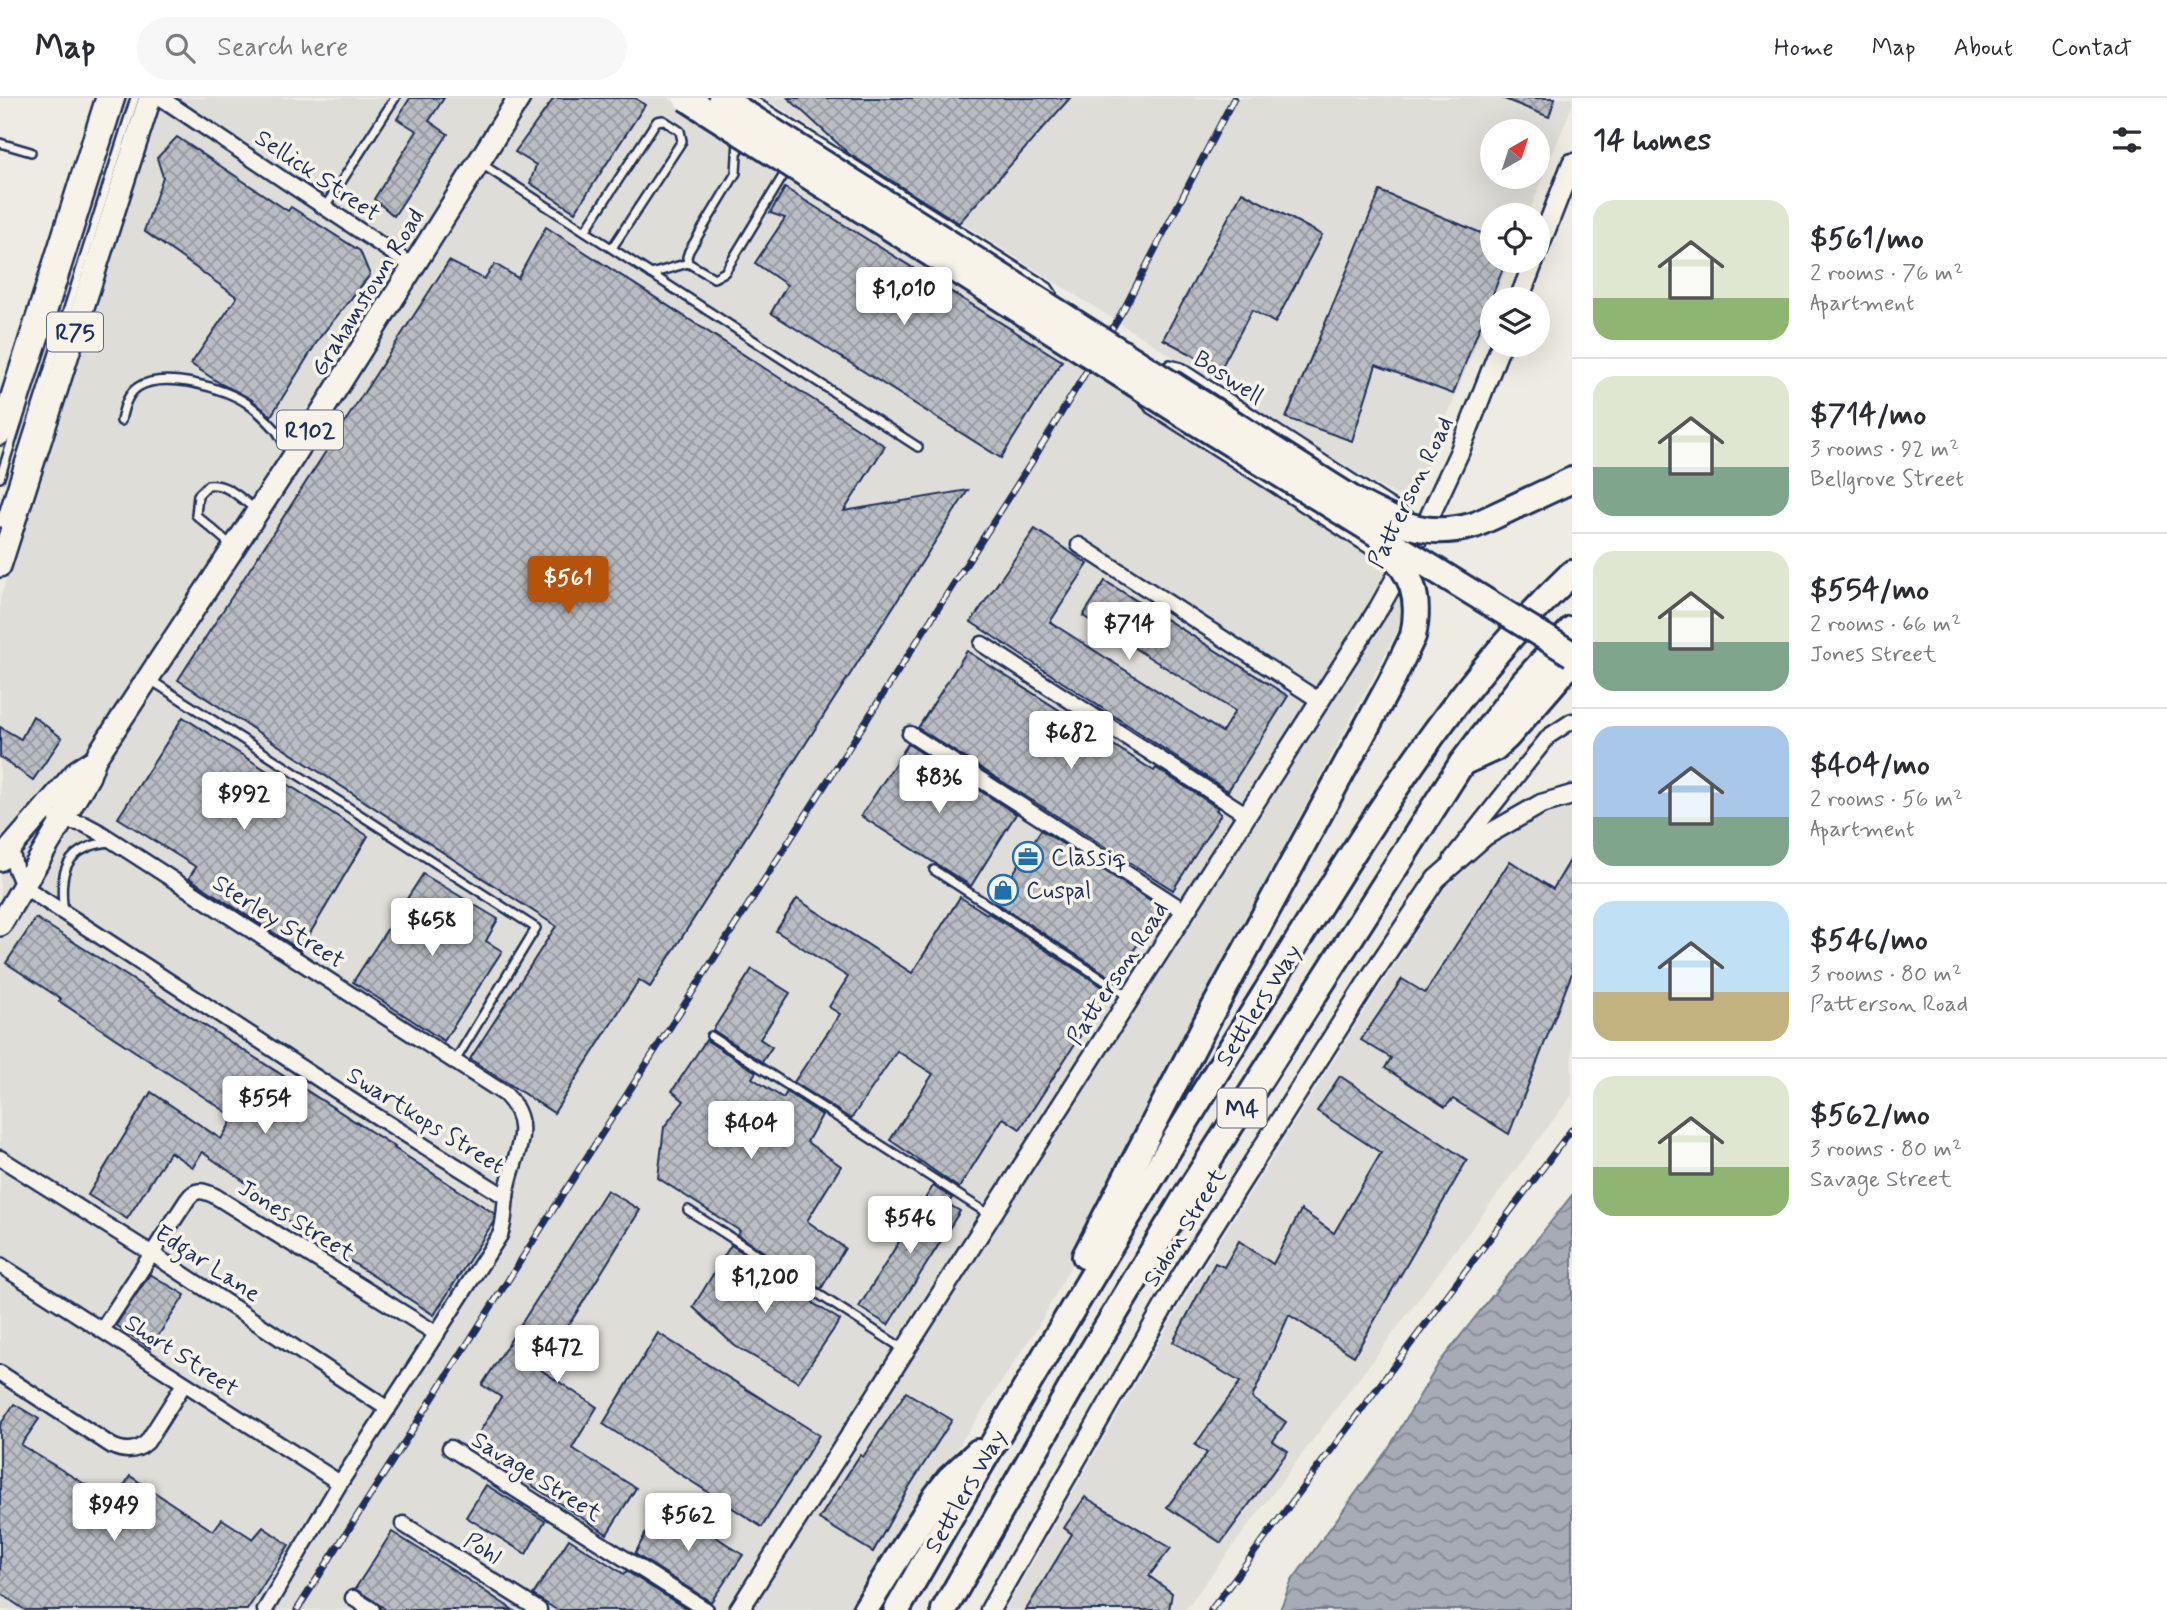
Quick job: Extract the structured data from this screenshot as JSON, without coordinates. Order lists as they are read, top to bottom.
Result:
{
  "streets": {
    "highway": ["Settlers Way", "M4"],
    "main road": ["Grahamstown Road", "R75", "R102"],
    "street": [
      "Sellick Street",
      "Patterson Road",
      "Sterley Street",
      "Swartkops Street",
      "Jones Street",
      "Sidon Street",
      "Edgar Lane",
      "Short Street",
      "Savage Street",
      "Pohl"
    ],
    "lane": ["Boswell"]
  },
  "crossings": [
    ["Sellick Street", "Grahamstown Road"],
    ["Grahamstown Road", "Sterley Street"],
    ["Grahamstown Road", "Swartkops Street"],
    ["Boswell", "Patterson Road"],
    ["Sterley Street", "Swartkops Street"],
    ["Swartkops Street", "Jones Street"],
    ["Swartkops Street", "Edgar Lane"],
    ["Swartkops Street", "Short Street"],
    ["Jones Street", "Edgar Lane"],
    ["Jones Street", "Short Street"]
  ],
  "places": {
    "office": ["Classiq"],
    "shop": ["Cuspal"]
  },
  "north": "top right",
  "page": {
    "header": "Map",
    "search": "Search here",
    "nav": [
      "Home",
      "Map",
      "About",
      "Contact"
    ],
    "heading": "14 homes",
    "list": [
      {
        "name": "$561/mo",
        "note": "2 rooms · 76 m² · Apartment"
      },
      {
        "name": "$714/mo",
        "note": "3 rooms · 92 m² · Bellgrove Street"
      },
      {
        "name": "$554/mo",
        "note": "2 rooms · 66 m² · Jones Street"
      },
      {
        "name": "$404/mo",
        "note": "2 rooms · 56 m² · Apartment"
      },
      {
        "name": "$546/mo",
        "note": "3 rooms · 80 m² · Patterson Road"
      },
      {
        "name": "$562/mo",
        "note": "3 rooms · 80 m² · Savage Street"
      }
    ],
    "price": [
      "$1,010",
      "$561",
      "$714",
      "$682",
      "$836",
      "$992",
      "$658",
      "$554",
      "$404",
      "$546",
      "$1,200",
      "$472",
      "$949",
      "$562"
    ]
  }
}
